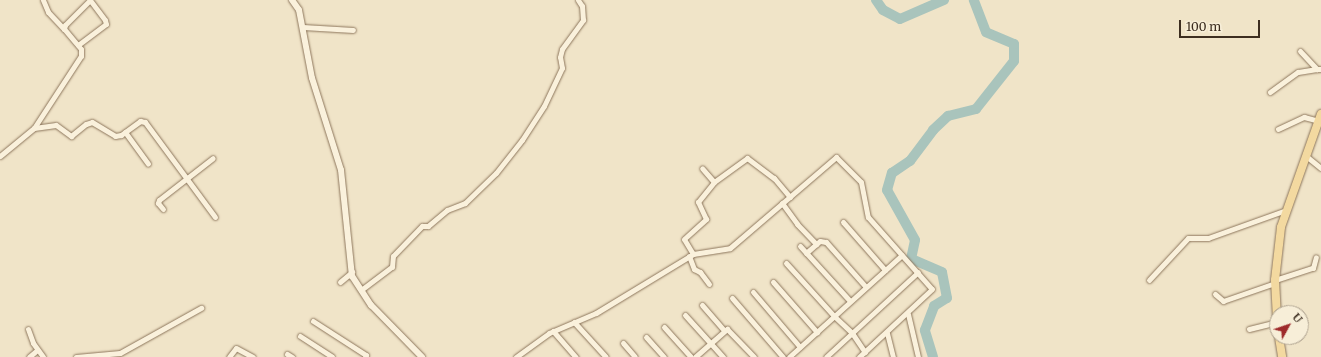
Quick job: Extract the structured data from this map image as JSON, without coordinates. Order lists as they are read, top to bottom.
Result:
{
  "scale_bar": "100 m",
  "north": "top right"
}
